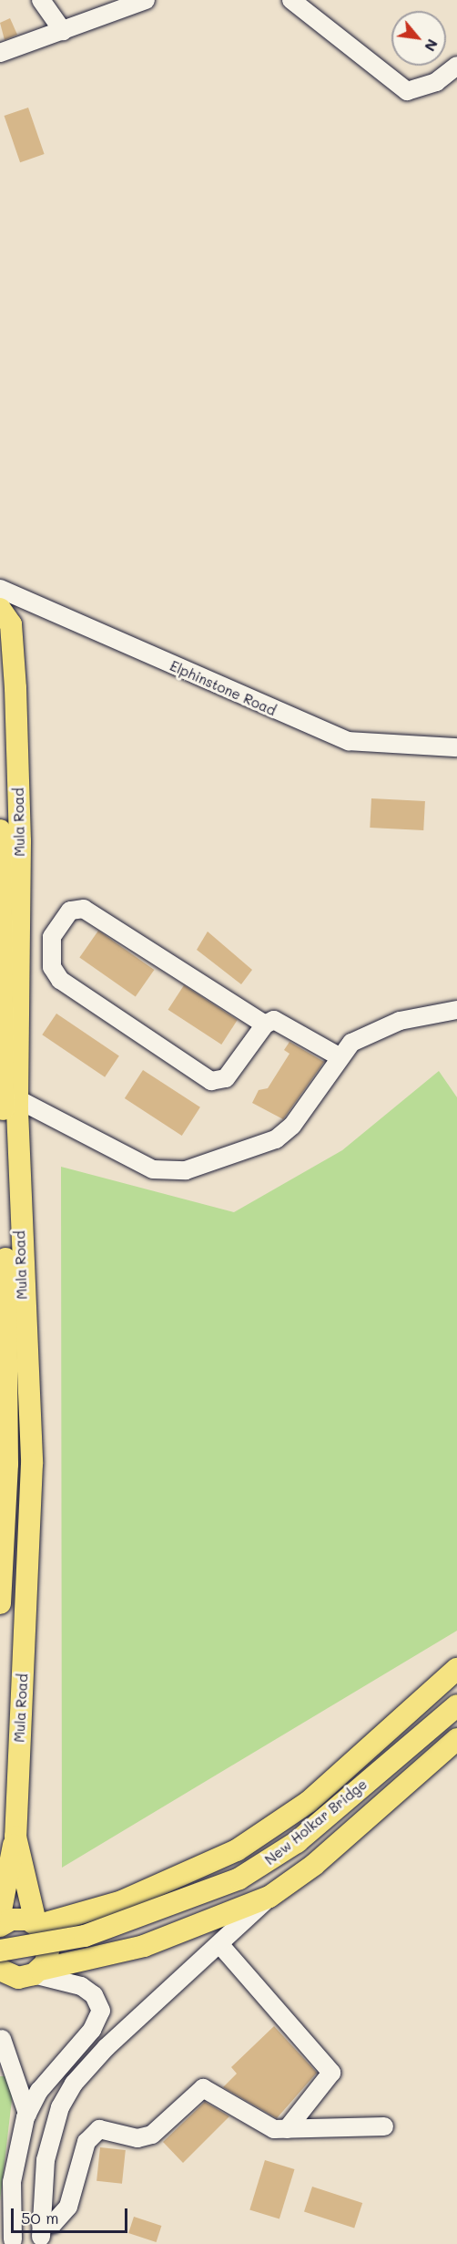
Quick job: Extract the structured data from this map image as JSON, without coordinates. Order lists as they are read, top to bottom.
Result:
{
  "streets": {
    "main road": ["Mula Road", "New Holkar Bridge"],
    "street": ["Elphinstone Road"]
  },
  "scale_bar": "50 m",
  "north": "bottom right"
}
